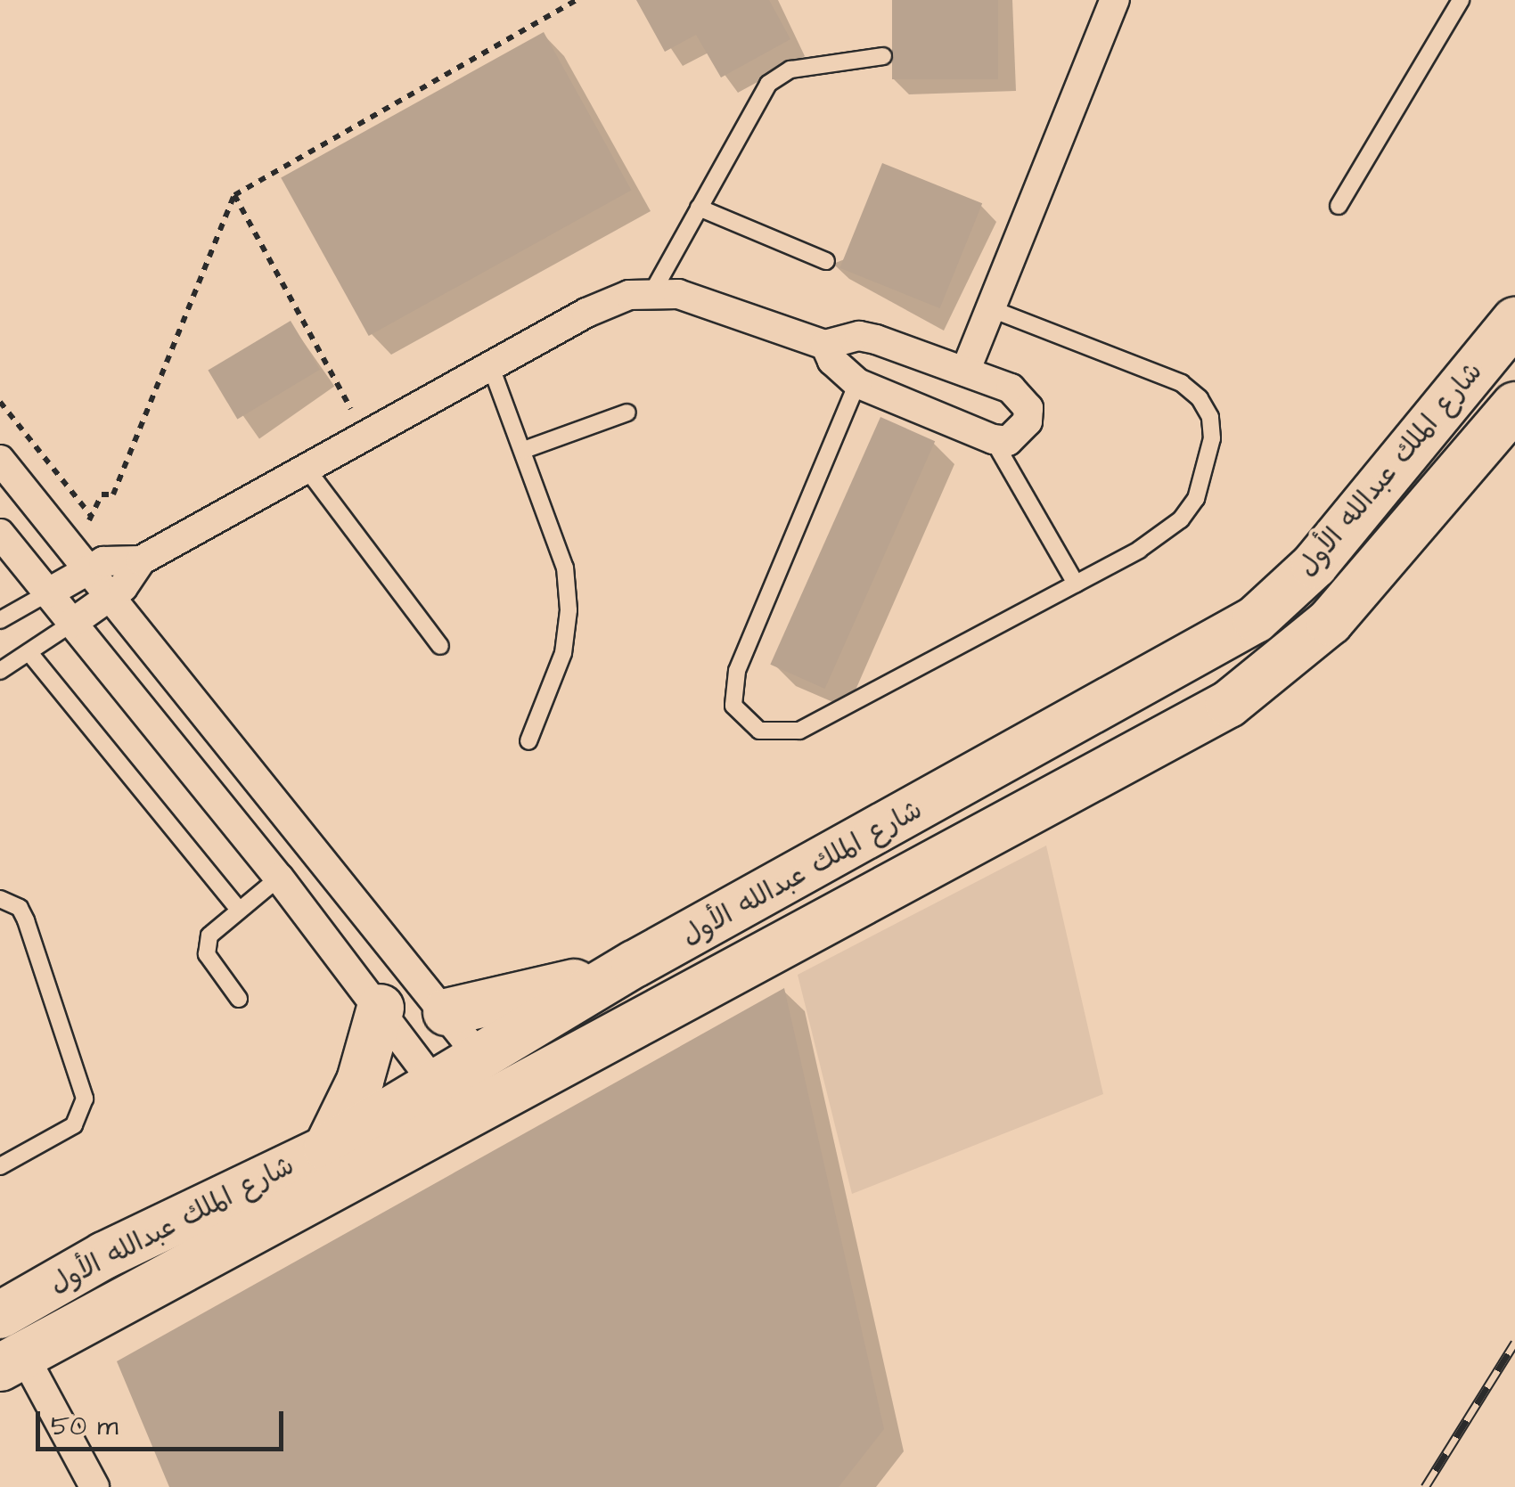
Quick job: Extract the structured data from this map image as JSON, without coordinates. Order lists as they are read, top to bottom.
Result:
{
  "streets": {
    "main road": ["شارع الملك عبدالله الأول"]
  },
  "scale_bar": "50 m"
}
